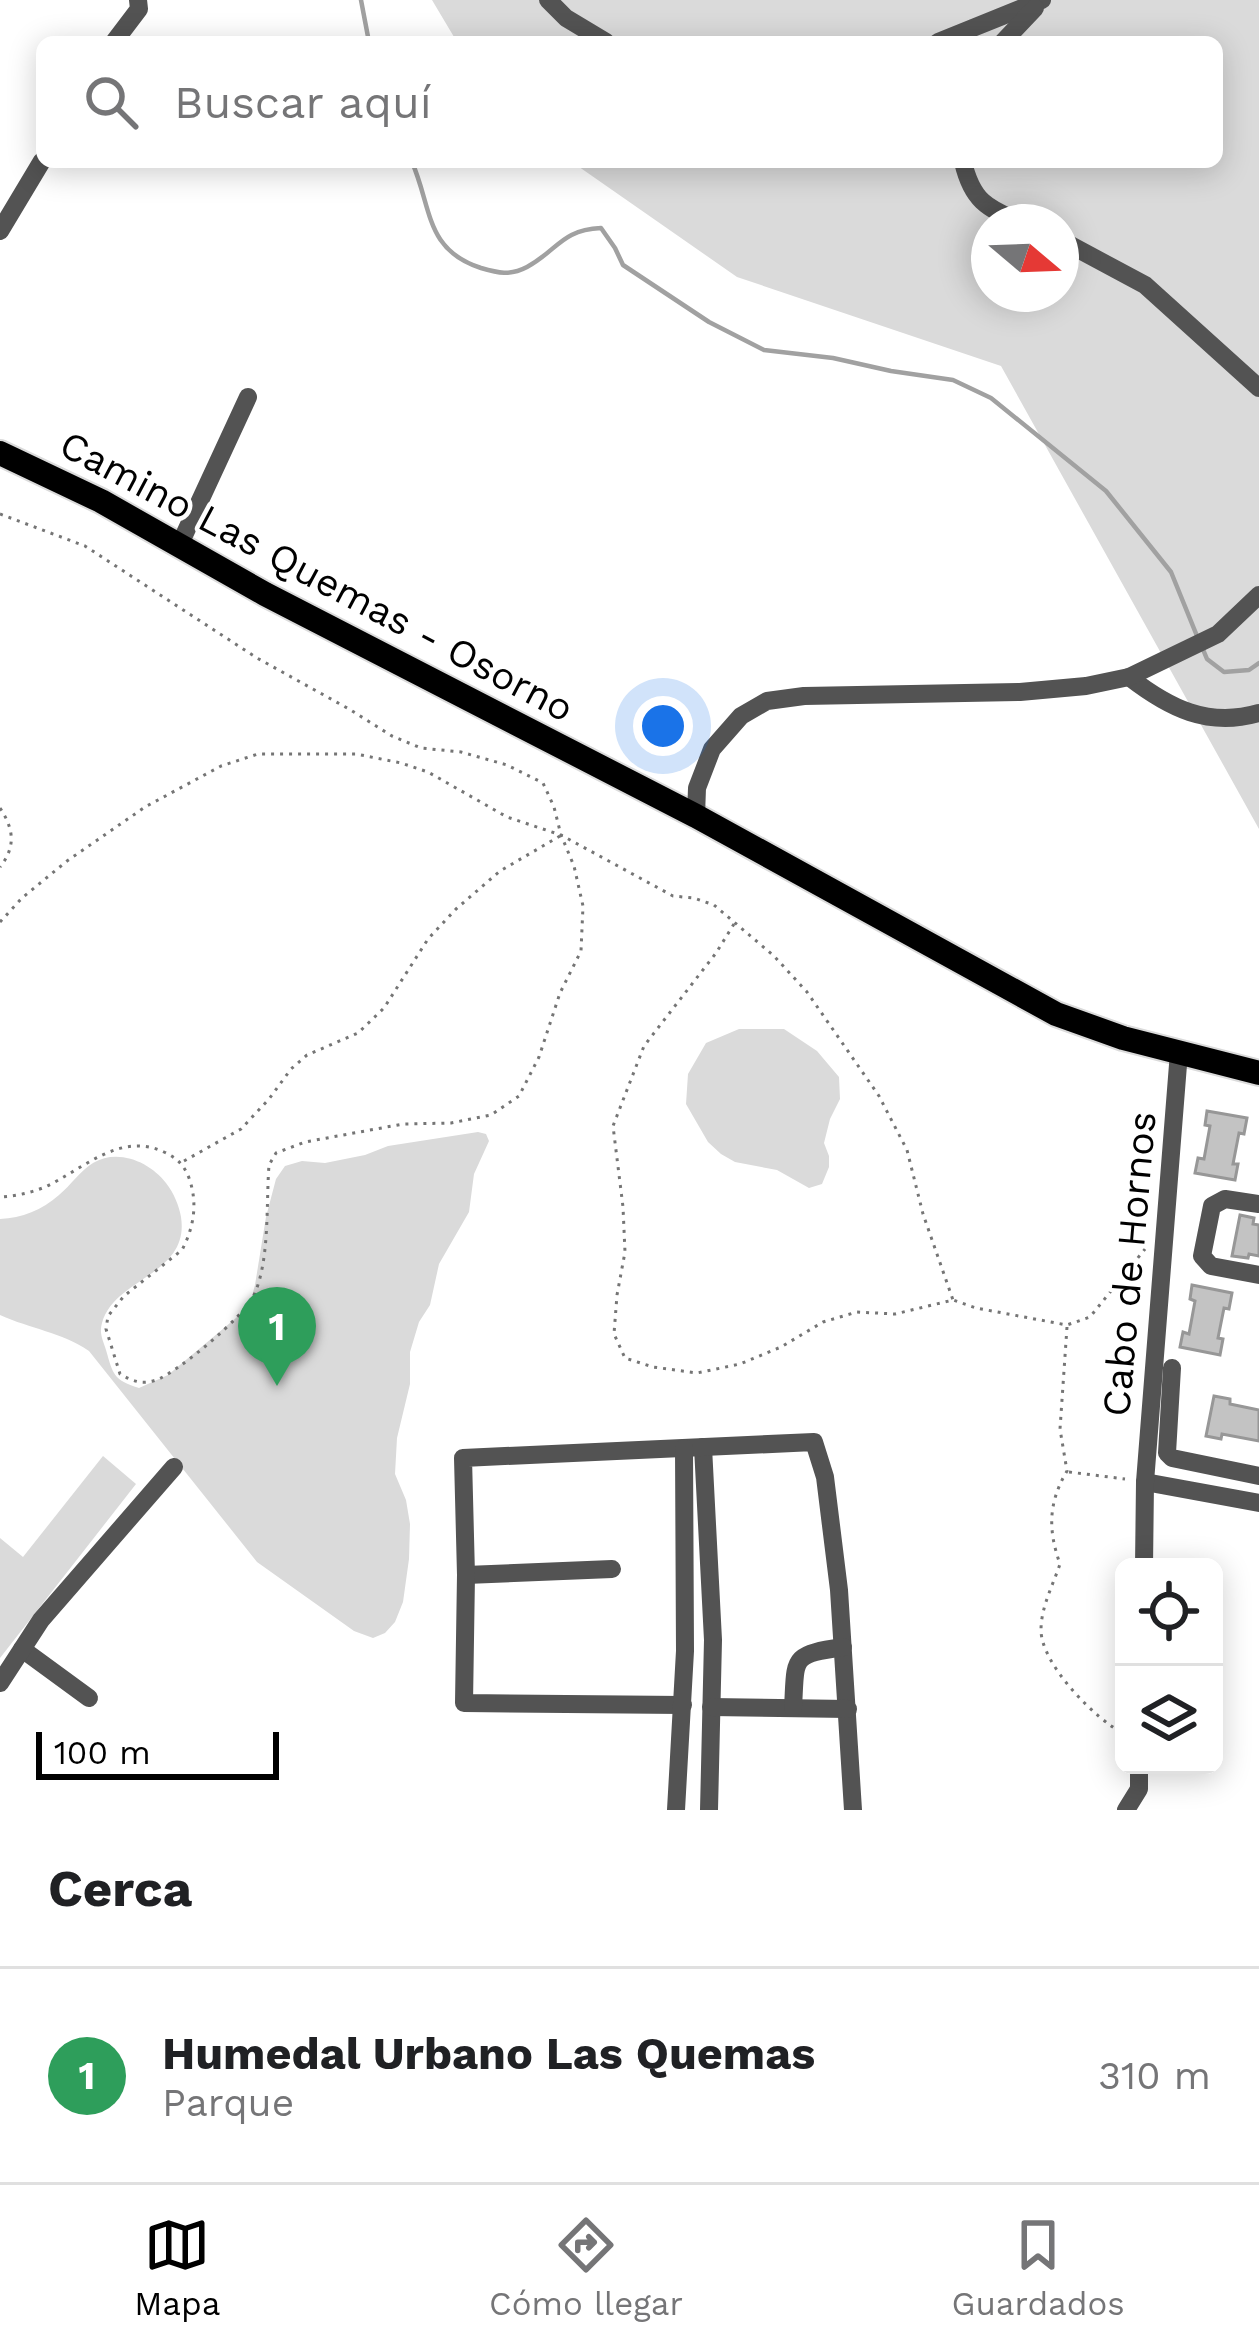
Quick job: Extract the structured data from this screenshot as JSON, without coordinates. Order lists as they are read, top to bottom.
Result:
{
  "streets": {
    "main road": ["Camino Las Quemas - Osorno"],
    "street": ["Cabo de Hornos"]
  },
  "crossings": [
    ["Camino Las Quemas - Osorno", "Cabo de Hornos"]
  ],
  "scale_bar": "100 m",
  "north": "right",
  "page": {
    "search": "Buscar aquí",
    "pins": "1",
    "scale": "100 m",
    "heading": "Cerca",
    "list": [
      {
        "mark": "1",
        "name": "Humedal Urbano Las Quemas",
        "note": "Parque",
        "value": "310 m"
      }
    ],
    "nav": ["Mapa", "Cómo llegar", "Guardados"]
  }
}
